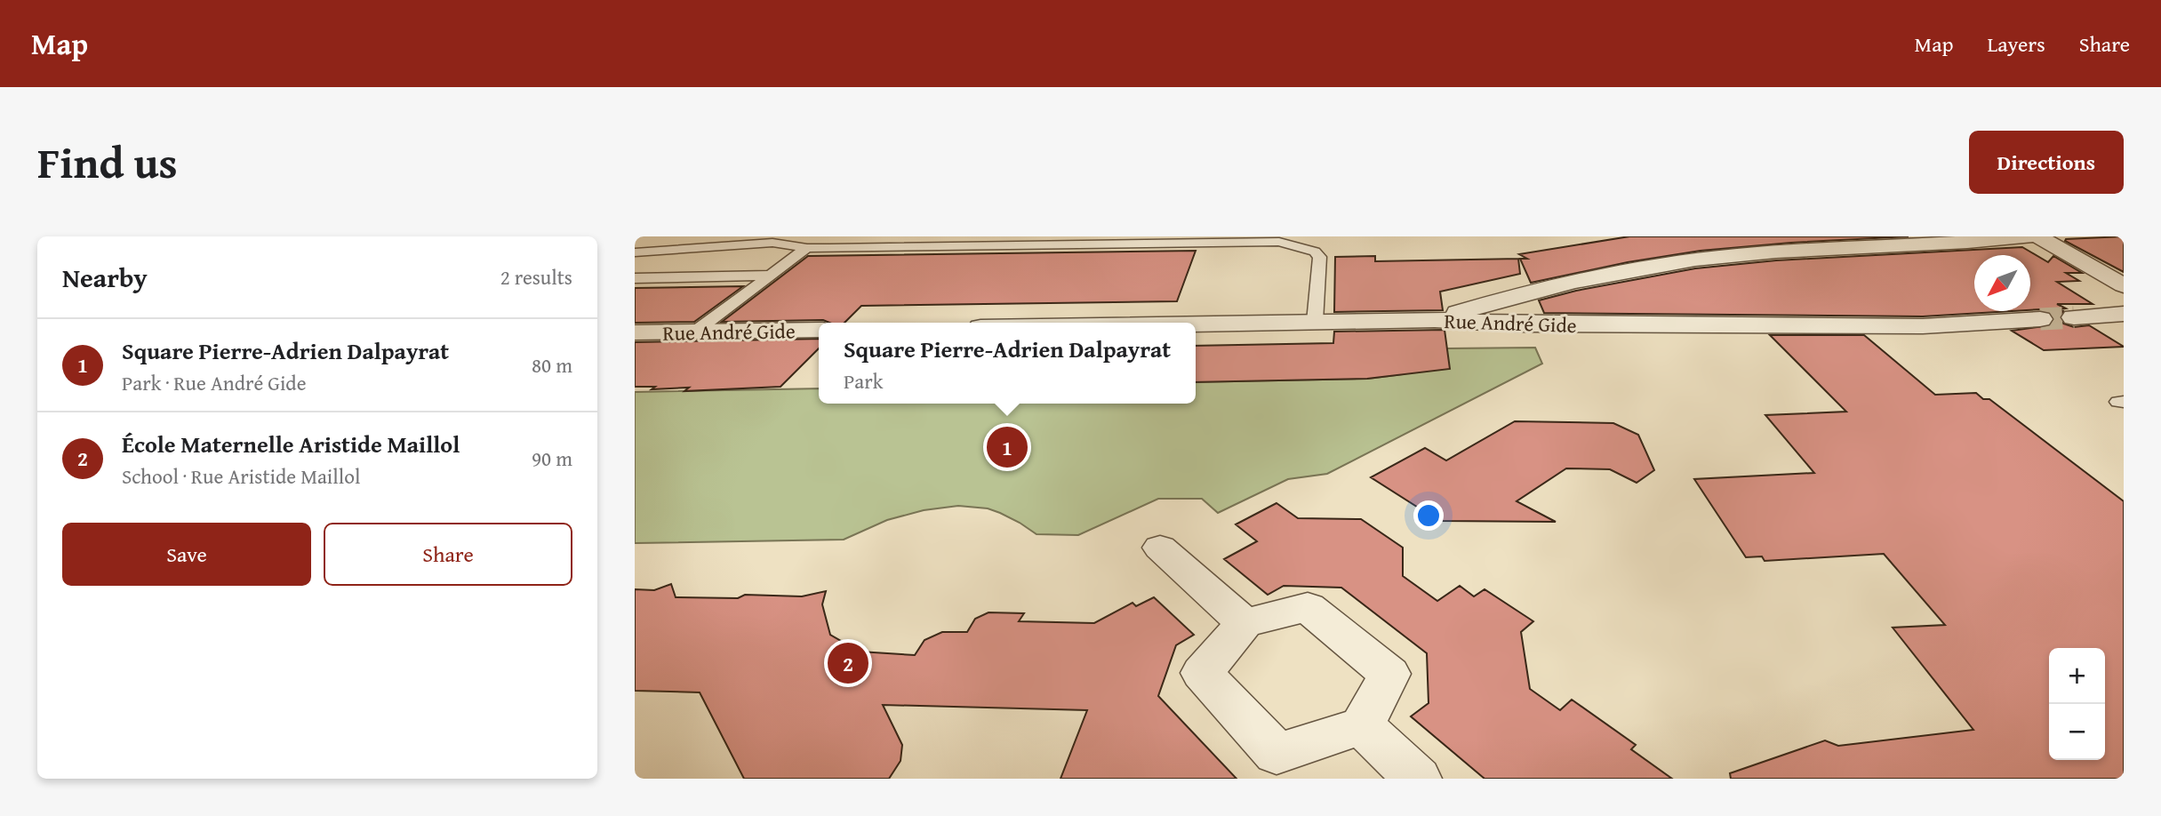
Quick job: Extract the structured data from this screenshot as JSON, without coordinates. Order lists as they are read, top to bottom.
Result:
{
  "streets": {
    "street": ["Rue André Gide"]
  },
  "north": "bottom left",
  "page": {
    "header": "Map",
    "nav": ["Map", "Layers", "Share"],
    "title": "Find us",
    "buttons": [
      "Directions",
      ["Save", "Share"]
    ],
    "heading": ["Nearby", "2 results"],
    "list": [
      {
        "mark": "1",
        "name": "Square Pierre-Adrien Dalpayrat",
        "note": "Park · Rue André Gide",
        "value": "80 m"
      },
      {
        "mark": "2",
        "name": "École Maternelle Aristide Maillol",
        "note": "School · Rue Aristide Maillol",
        "value": "90 m"
      }
    ],
    "popup": ["Square Pierre-Adrien Dalpayrat", "Park"],
    "pins": ["1", "2"],
    "map_buttons": ["+", "−"]
  }
}
